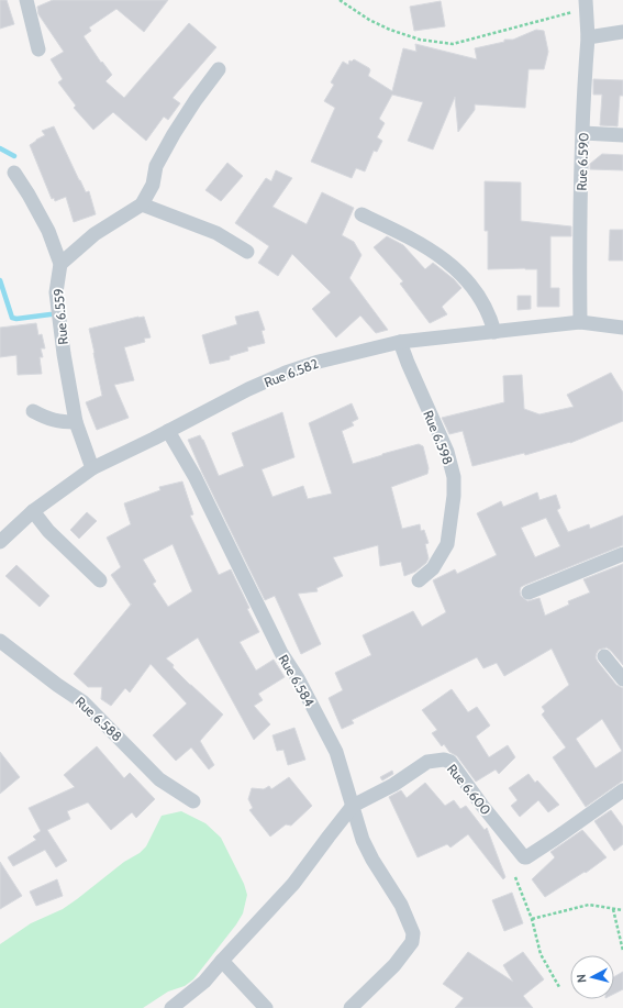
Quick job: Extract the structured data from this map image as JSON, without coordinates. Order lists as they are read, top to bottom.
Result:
{
  "streets": {
    "street": [
      "Rue 6.590",
      "Rue 6.559",
      "Rue 6.582",
      "Rue 6.598",
      "Rue 6.584",
      "Rue 6.588",
      "Rue 6.600"
    ]
  },
  "crossings": [
    ["Rue 6.590", "Rue 6.582"],
    ["Rue 6.559", "Rue 6.582"],
    ["Rue 6.582", "Rue 6.598"],
    ["Rue 6.582", "Rue 6.584"],
    ["Rue 6.584", "Rue 6.600"]
  ],
  "north": "left"
}
